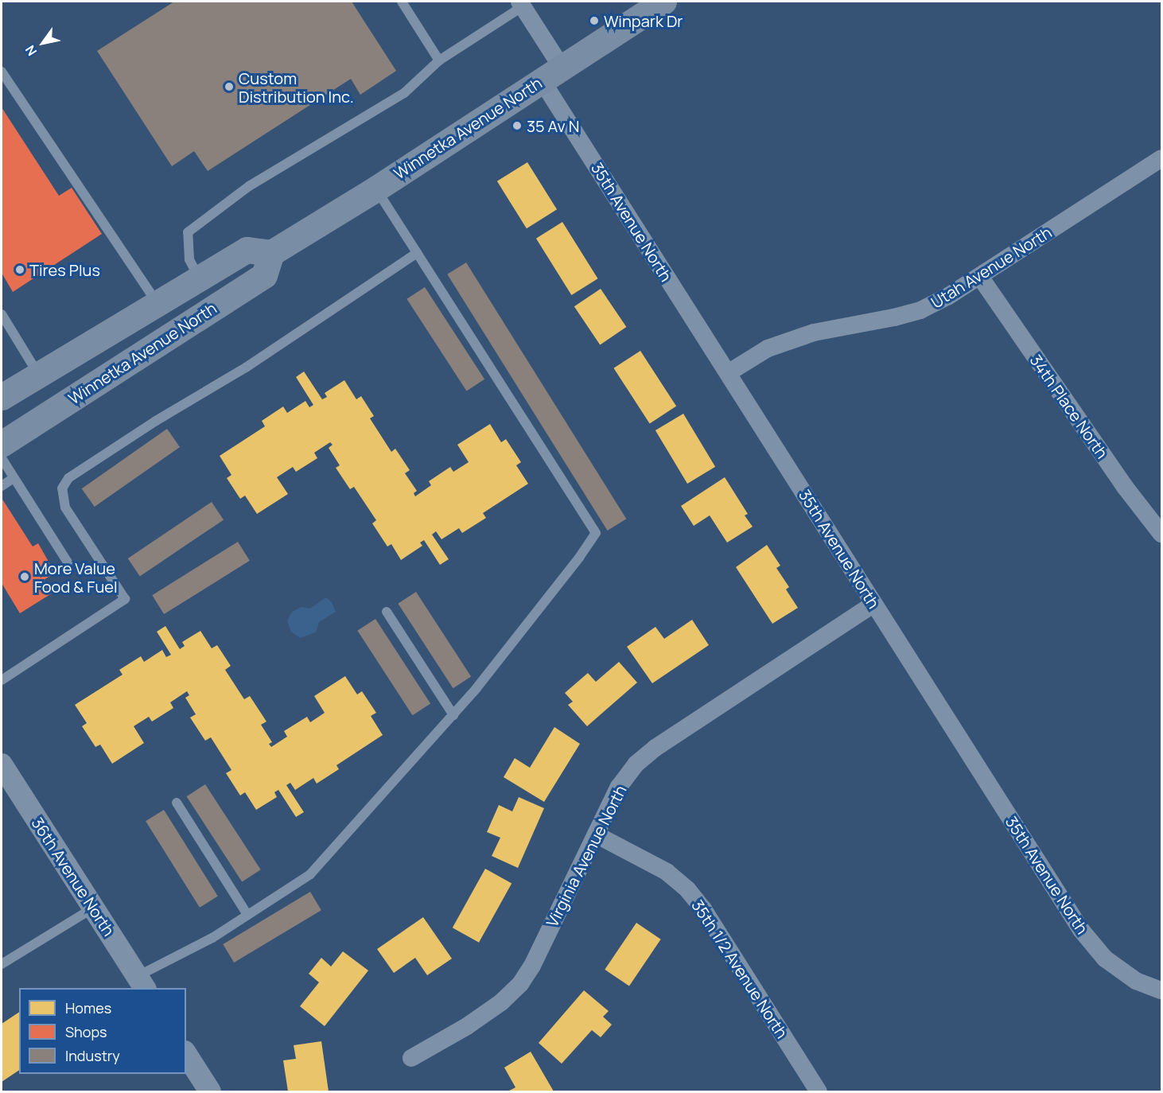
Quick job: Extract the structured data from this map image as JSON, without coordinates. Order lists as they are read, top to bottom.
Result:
{
  "streets": {
    "main road": ["Winnetka Avenue North"],
    "street": [
      "35th Avenue North",
      "Utah Avenue North",
      "34th Place North",
      "Virginia Avenue North",
      "36th Avenue North",
      "35th 1/2 Avenue North"
    ]
  },
  "crossings": [
    ["Winnetka Avenue North", "35th Avenue North"],
    ["35th Avenue North", "Utah Avenue North"],
    ["35th Avenue North", "Virginia Avenue North"],
    ["Utah Avenue North", "34th Place North"],
    ["Virginia Avenue North", "35th 1/2 Avenue North"]
  ],
  "places": [
    "Winpark Dr",
    "Custom Distribution Inc.",
    "35 Av N",
    "Tires Plus",
    "More Value Food & Fuel"
  ],
  "legend": ["Homes", "Shops", "Industry"],
  "north": "bottom left"
}
